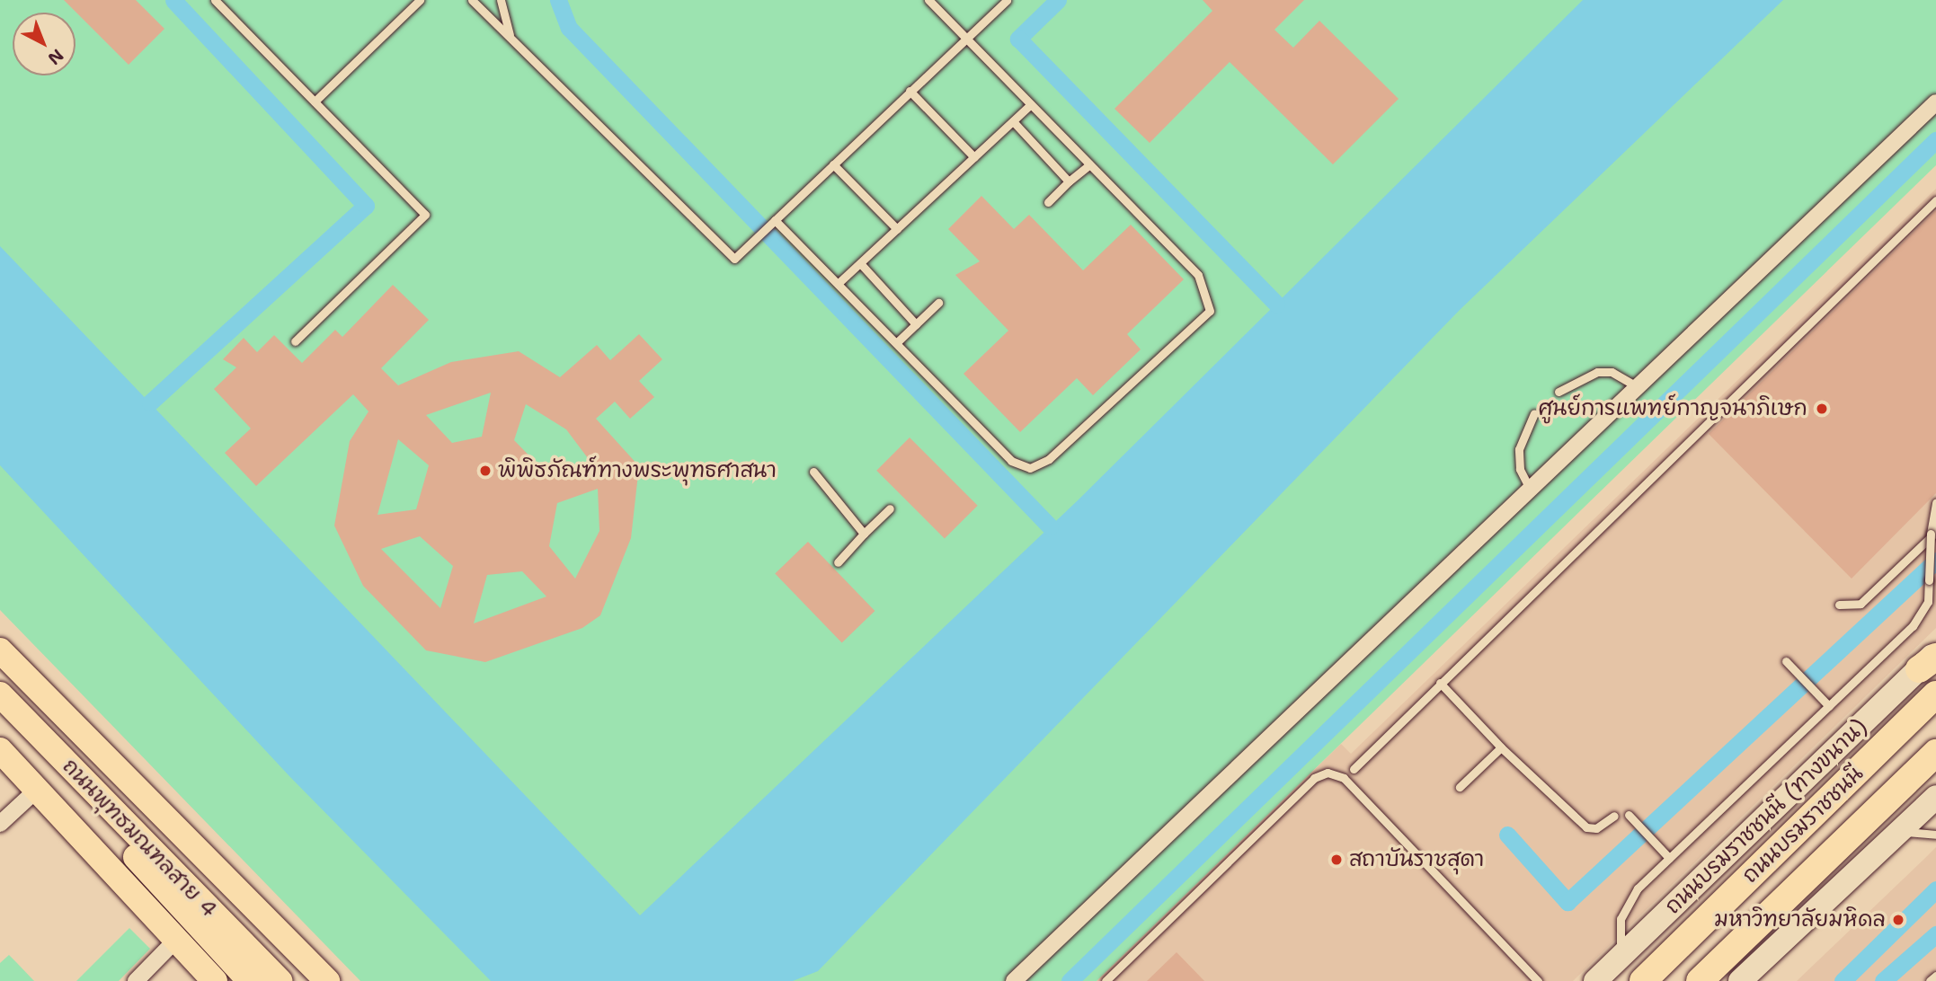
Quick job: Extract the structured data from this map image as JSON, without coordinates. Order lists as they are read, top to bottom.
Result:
{
  "streets": {
    "highway": ["ถนนบรมราชชนนี"],
    "main road": ["ถนนบรมราชชนนี (ทางขนาน)", "ถนนพุทธมณฑลสาย 4"]
  },
  "places": [
    "ศูนย์การแพทย์กาญจนาภิเษก",
    "พิพิธภัณฑ์ทางพระพุทธศาสนา",
    "สถาบันราชสุดา",
    "มหาวิทยาลัยมหิดล"
  ],
  "north": "bottom right"
}
